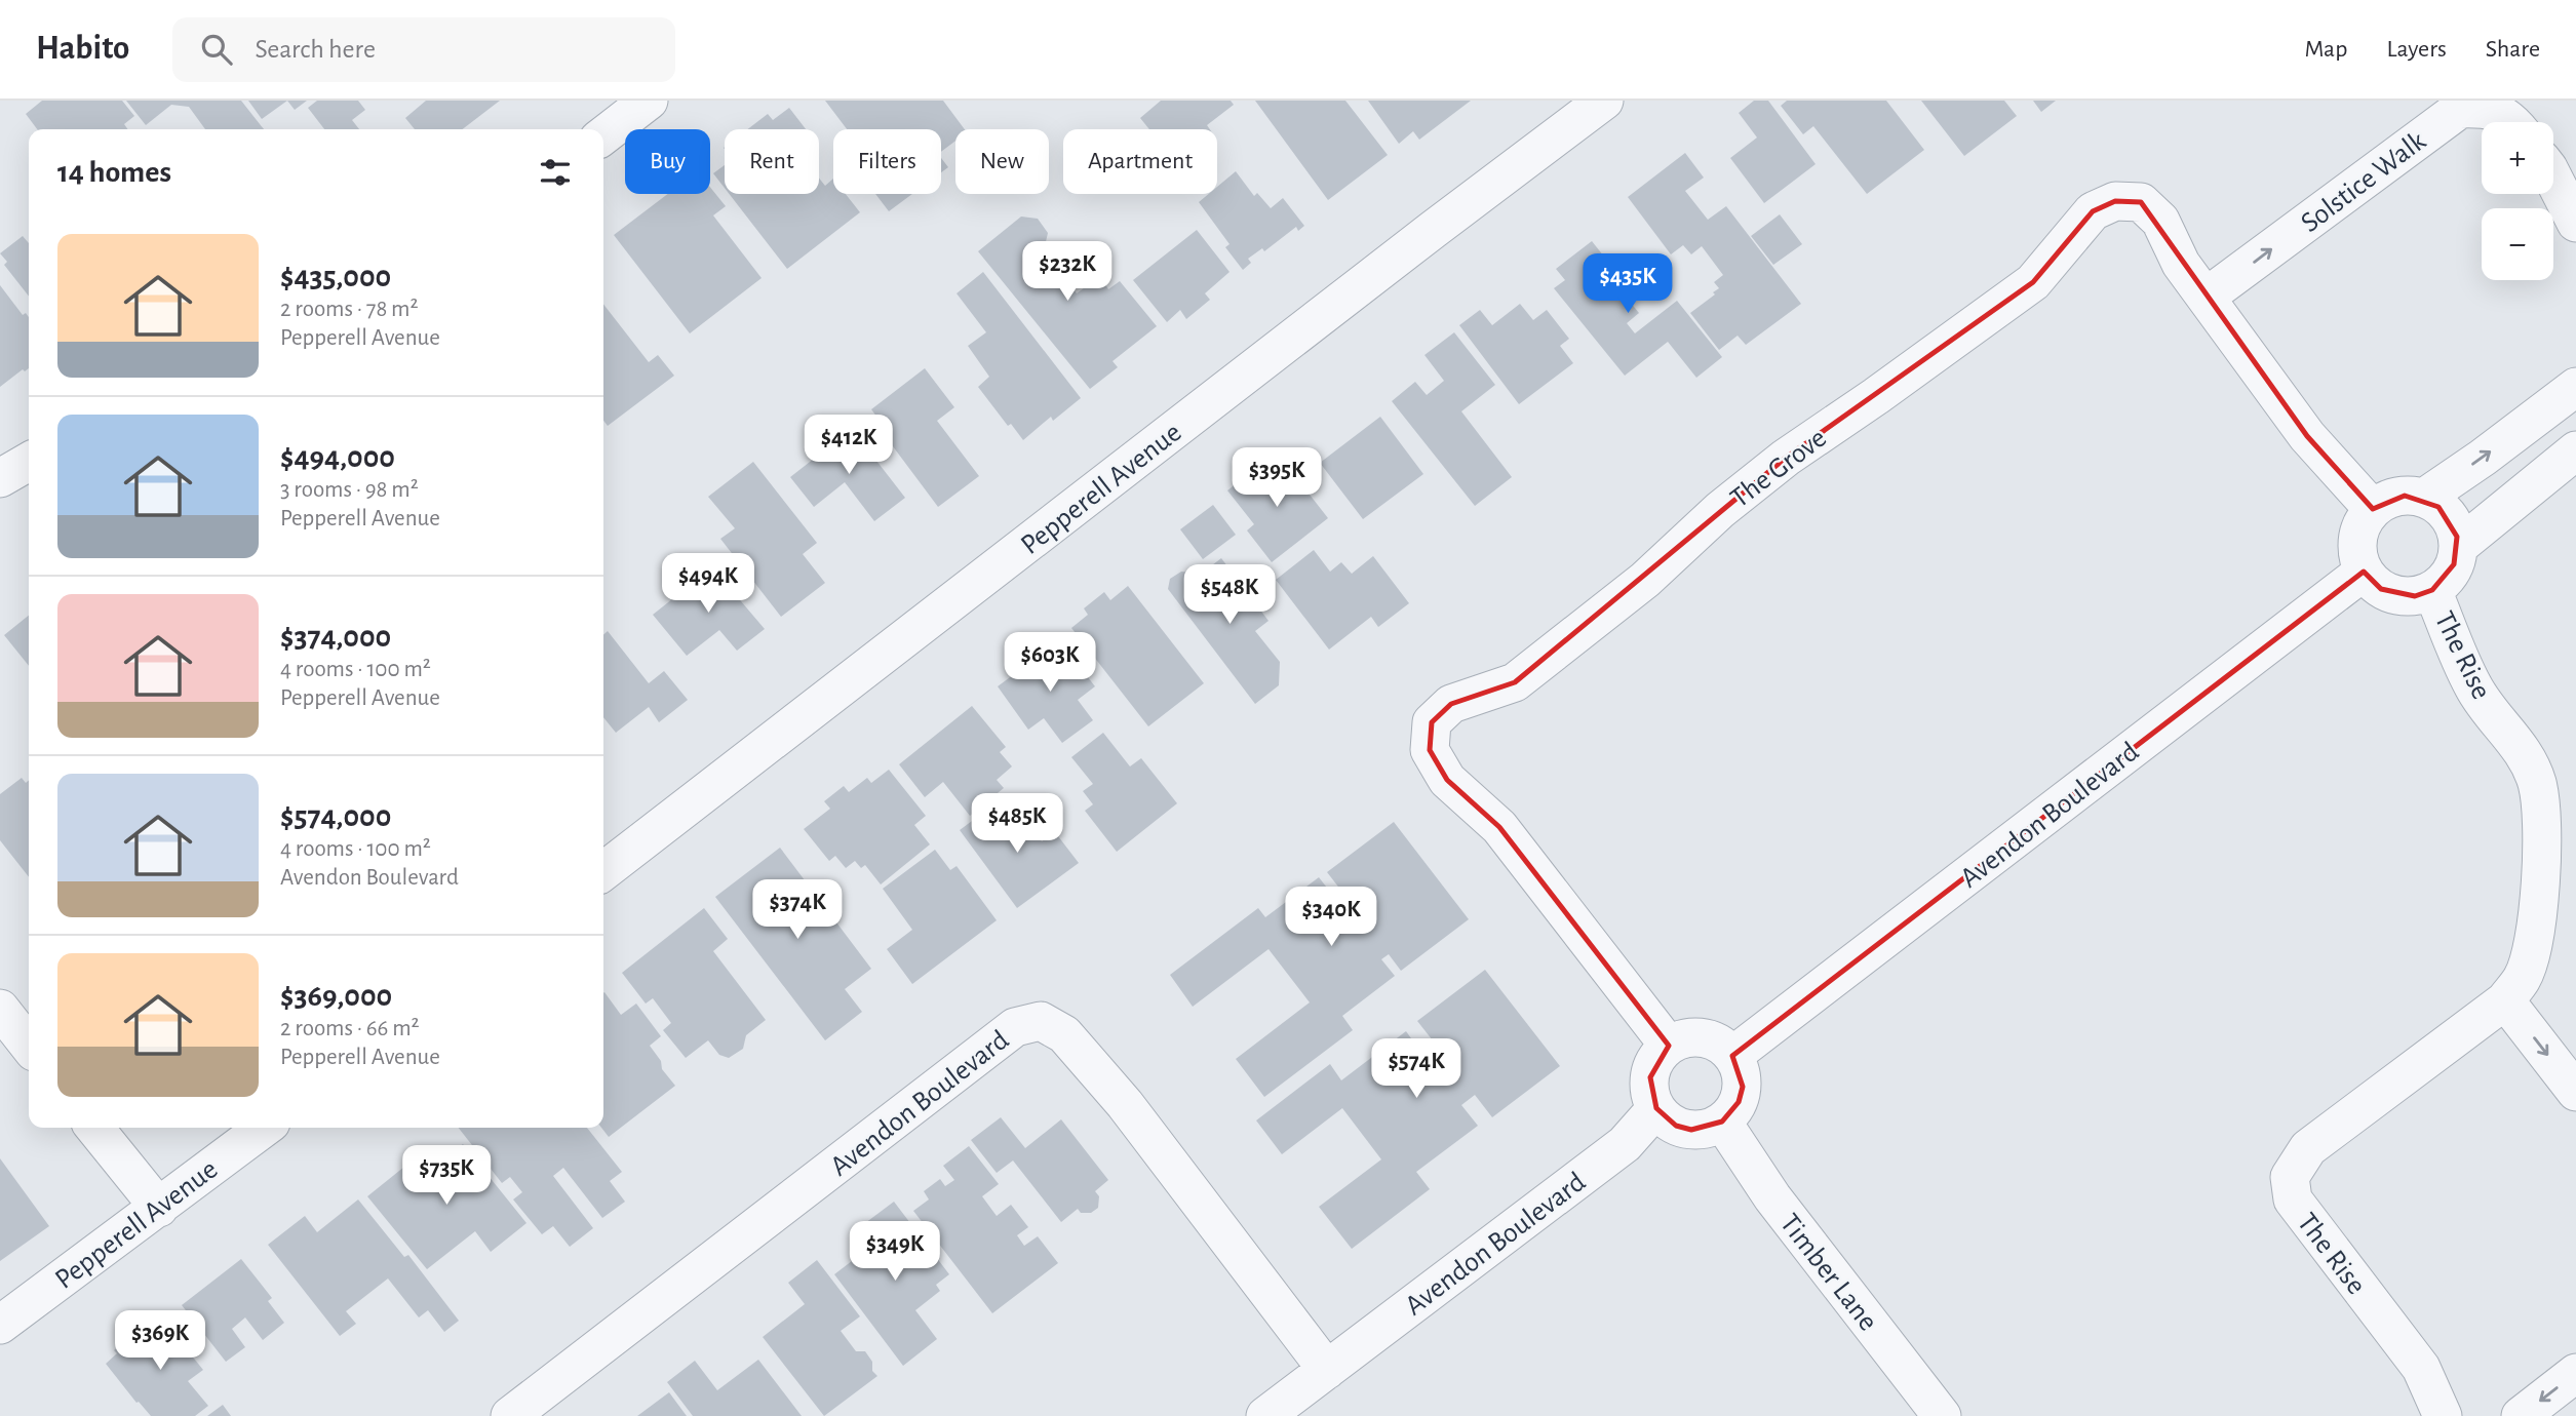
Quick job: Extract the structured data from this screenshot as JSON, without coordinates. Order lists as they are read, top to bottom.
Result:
{
  "streets": {
    "street": [
      "Solstice Walk",
      "The Grove",
      "Pepperell Avenue",
      "The Rise",
      "Avendon Boulevard",
      "Timber Lane"
    ]
  },
  "crossings": [
    ["Solstice Walk", "The Grove"],
    ["The Grove", "The Rise"],
    ["The Grove", "Avendon Boulevard"],
    ["The Grove", "Timber Lane"],
    ["The Rise", "Avendon Boulevard"],
    ["Avendon Boulevard", "Timber Lane"]
  ],
  "page": {
    "header": "Habito",
    "search": "Search here",
    "nav": ["Map", "Layers", "Share"],
    "map_buttons": ["+", "−"],
    "chip": [
      "Buy",
      "Rent",
      "Filters",
      "New",
      "Apartment"
    ],
    "heading": "14 homes",
    "list": [
      {
        "name": "$435,000",
        "note": "2 rooms · 78 m² · Pepperell Avenue"
      },
      {
        "name": "$494,000",
        "note": "3 rooms · 98 m² · Pepperell Avenue"
      },
      {
        "name": "$374,000",
        "note": "4 rooms · 100 m² · Pepperell Avenue"
      },
      {
        "name": "$574,000",
        "note": "4 rooms · 100 m² · Avendon Boulevard"
      },
      {
        "name": "$369,000",
        "note": "2 rooms · 66 m² · Pepperell Avenue"
      }
    ],
    "price": [
      "$232K",
      "$435K",
      "$412K",
      "$395K",
      "$494K",
      "$548K",
      "$603K",
      "$485K",
      "$374K",
      "$340K",
      "$574K",
      "$735K",
      "$349K",
      "$369K"
    ]
  }
}
